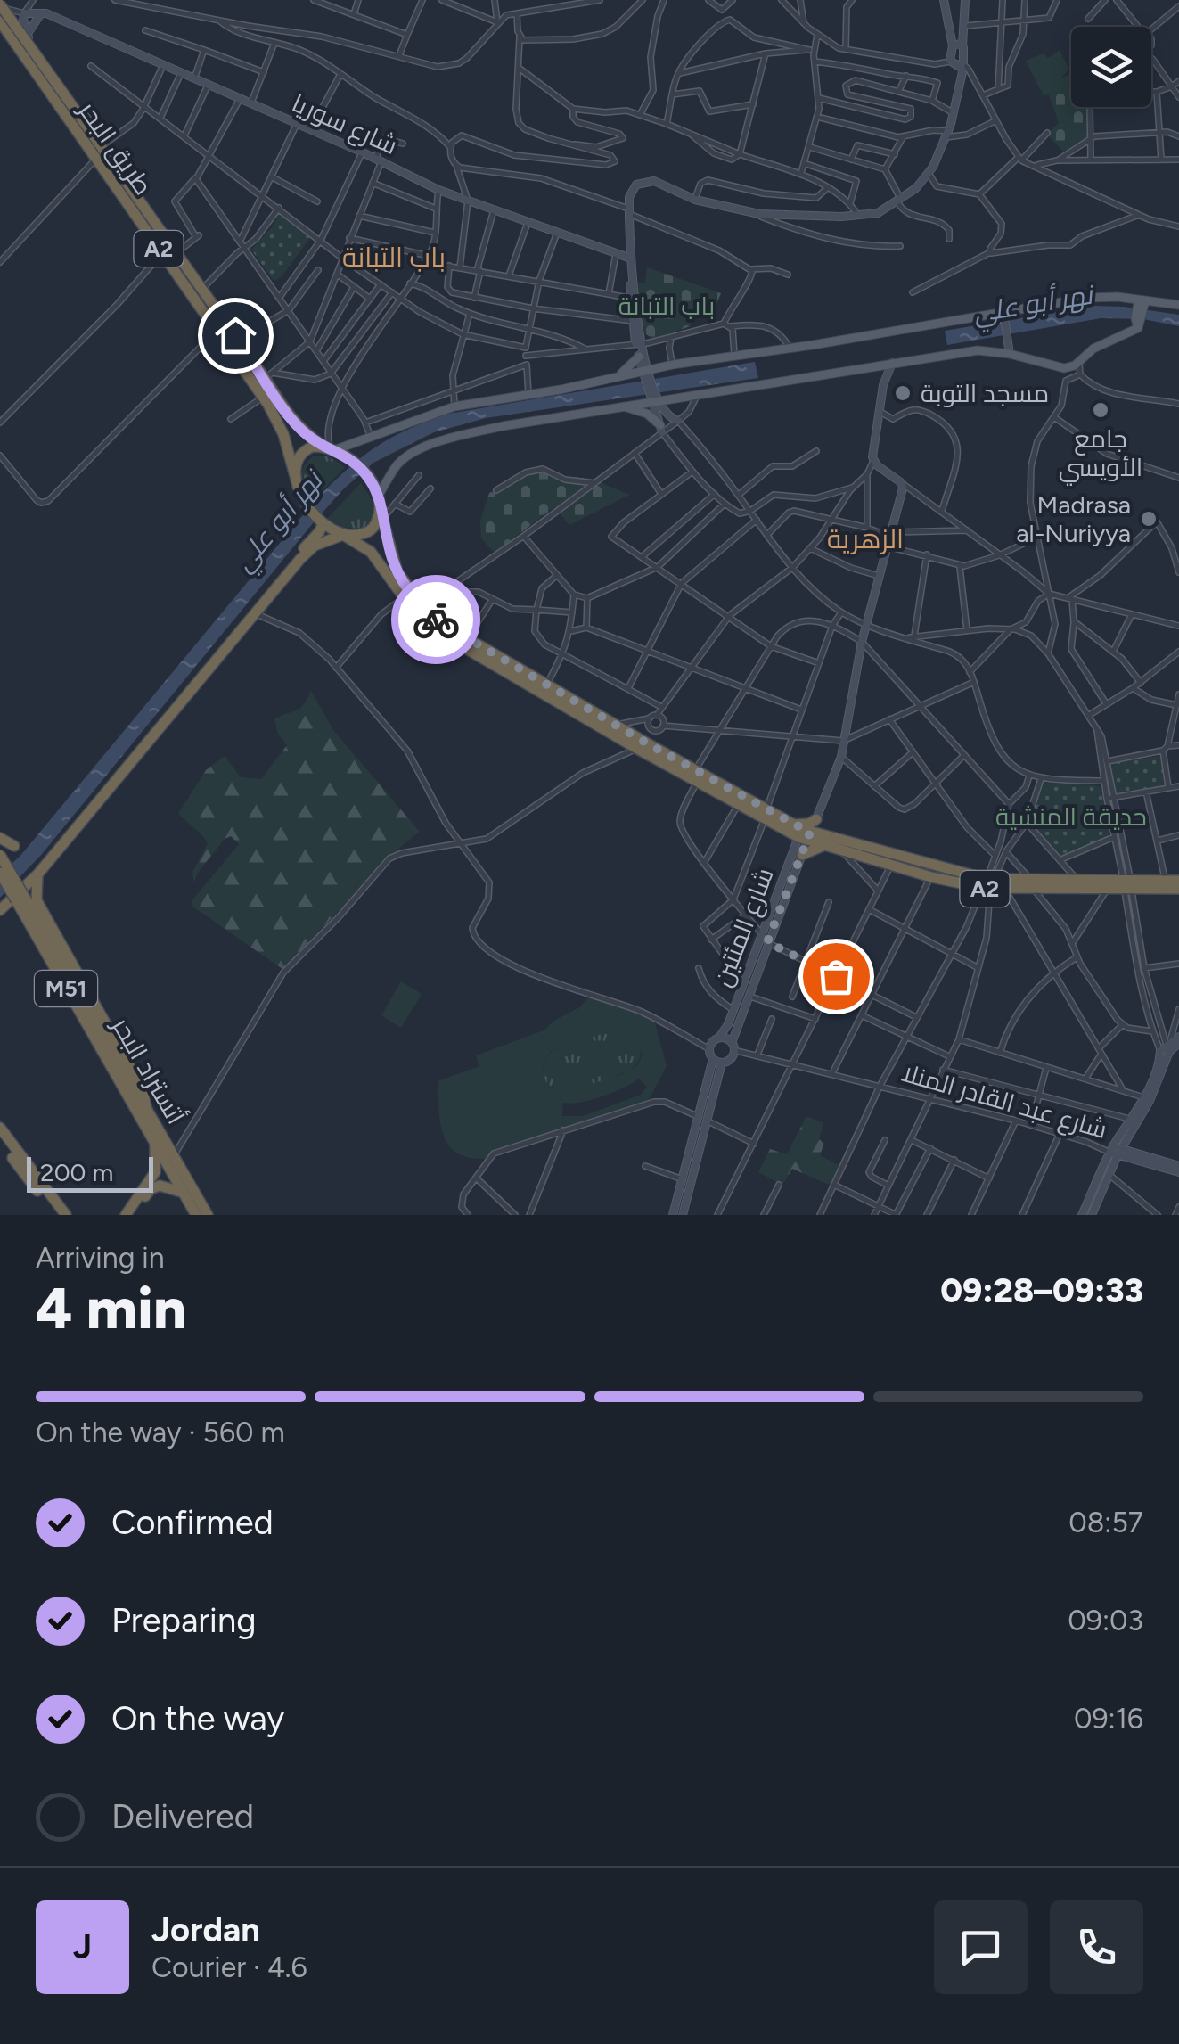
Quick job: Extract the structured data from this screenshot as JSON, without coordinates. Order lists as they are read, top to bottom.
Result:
{
  "streets": {
    "highway": [
      "طريق البحر",
      "A2",
      "M51",
      "أتستراد البحر"
    ],
    "street": ["شارع سوريا", "شارع المئتين", "شارع عبد القادر المنلا"]
  },
  "crossings": [
    ["طريق البحر", "A2"],
    ["A2", "شارع المئتين"],
    ["شارع المئتين", "شارع عبد القادر المنلا"]
  ],
  "districts": ["باب التبانة", "الزهرية"],
  "water": ["نهر أبو علي"],
  "parks": ["باب التبانة", "حديقة المنشية"],
  "places": ["مسجد التوبة", "جامع الأويسي", "Madrasa al-Nuriyya"],
  "scale_bar": "200 m",
  "page": {
    "scale": "200 m",
    "heading": ["4 min", "Arriving in", "09:28–09:33"],
    "panel": ["Jordan", "Courier · 4.6"],
    "bar": "On the way · 560 m",
    "list": [
      ["Confirmed", "08:57"],
      ["Preparing", "09:03"],
      ["On the way", "09:16"],
      "Delivered"
    ],
    "round": "J"
  }
}
